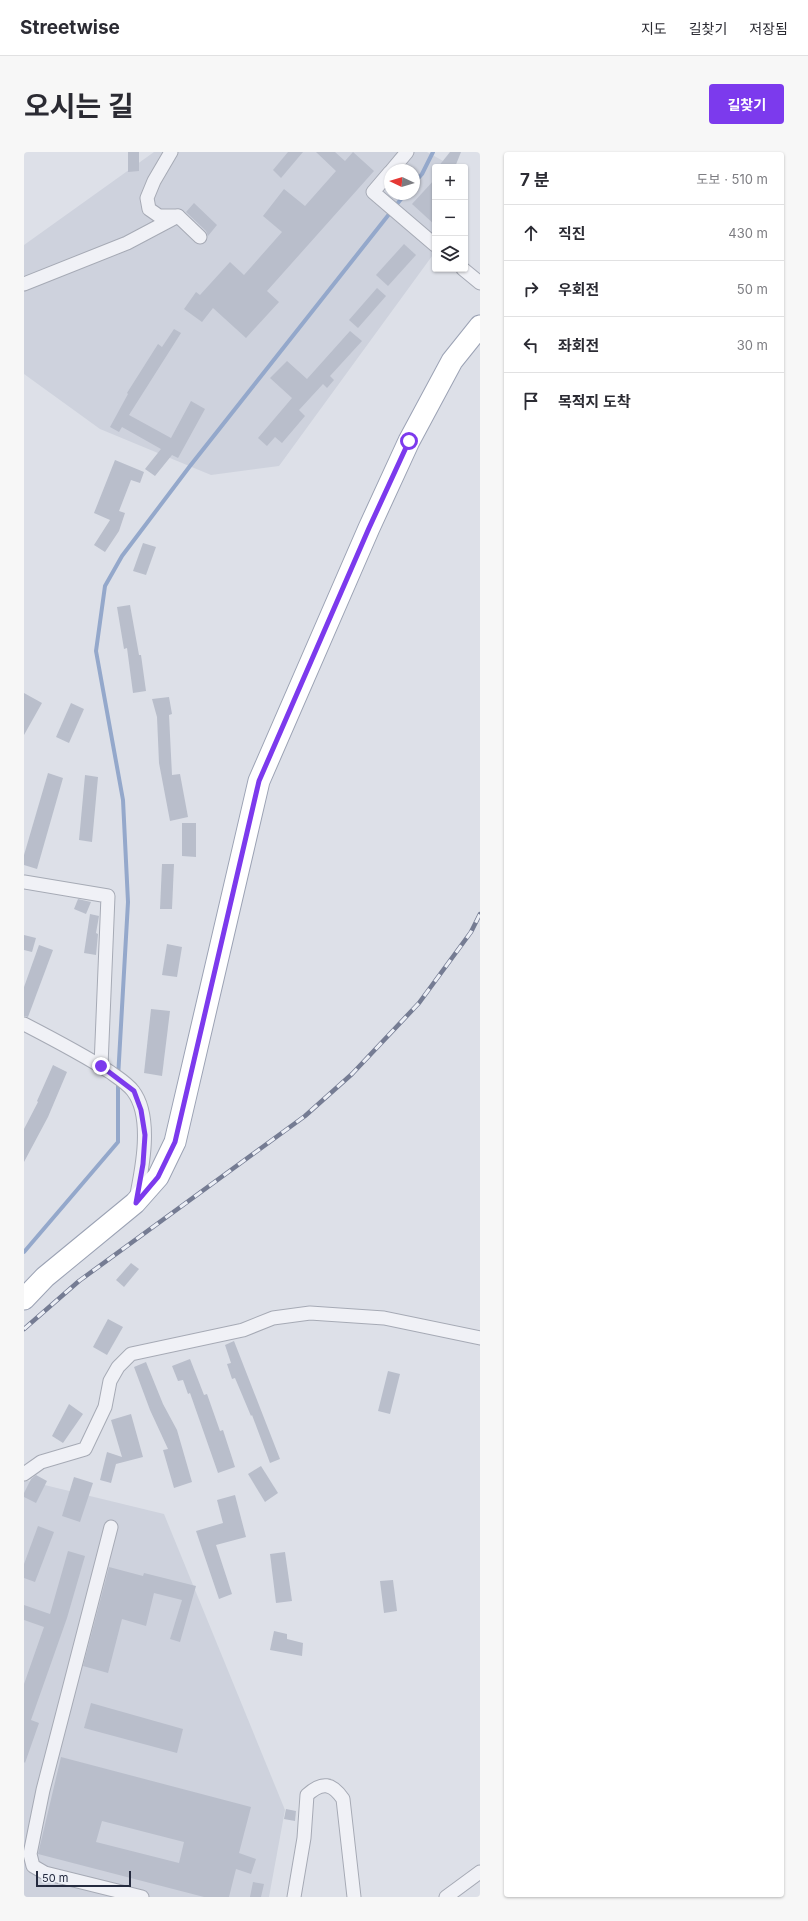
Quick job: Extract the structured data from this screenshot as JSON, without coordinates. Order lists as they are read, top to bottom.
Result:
{
  "scale_bar": "50 m",
  "north": "left",
  "page": {
    "header": "Streetwise",
    "nav": ["지도", "길찾기", "저장됨"],
    "title": "오시는 길",
    "buttons": "길찾기",
    "heading": ["7 분", "도보 · 510 m"],
    "map_buttons": ["+", "−"],
    "list": [
      ["직진", "430 m"],
      ["우회전", "50 m"],
      ["좌회전", "30 m"],
      "목적지 도착"
    ],
    "scale": "50 m"
  }
}
